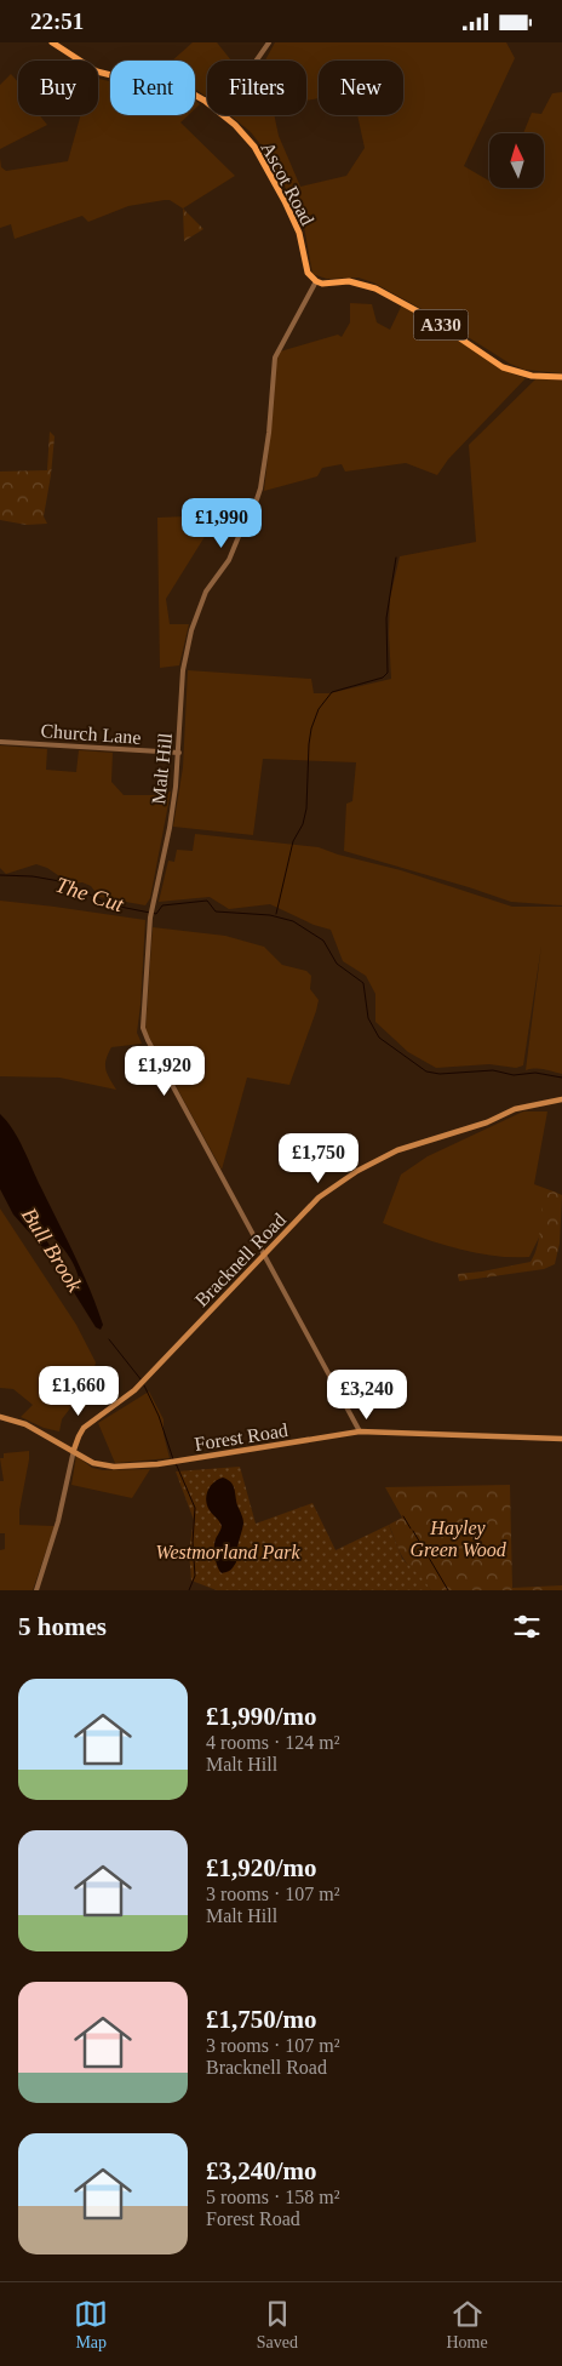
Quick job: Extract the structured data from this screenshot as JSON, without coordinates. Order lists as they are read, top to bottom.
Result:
{
  "streets": {
    "main road": [
      "Ascot Road",
      "A330",
      "Bracknell Road",
      "Forest Road"
    ],
    "street": ["Church Lane", "Malt Hill"]
  },
  "crossings": [
    ["Ascot Road", "A330"],
    ["Ascot Road", "Malt Hill"],
    ["A330", "Malt Hill"],
    ["Church Lane", "Malt Hill"],
    ["Malt Hill", "Bracknell Road"],
    ["Malt Hill", "Forest Road"],
    ["Bracknell Road", "Forest Road"]
  ],
  "water": ["The Cut", "Bull Brook"],
  "parks": ["Hayley Green Wood", "Westmorland Park"],
  "north": "top",
  "page": {
    "status": "22:51",
    "chip": [
      "Buy",
      "Rent",
      "Filters",
      "New"
    ],
    "price": [
      "£1,990",
      "£1,920",
      "£1,750",
      "£1,660",
      "£3,240"
    ],
    "heading": "5 homes",
    "list": [
      {
        "name": "£1,990/mo",
        "note": "4 rooms · 124 m² · Malt Hill"
      },
      {
        "name": "£1,920/mo",
        "note": "3 rooms · 107 m² · Malt Hill"
      },
      {
        "name": "£1,750/mo",
        "note": "3 rooms · 107 m² · Bracknell Road"
      },
      {
        "name": "£3,240/mo",
        "note": "5 rooms · 158 m² · Forest Road"
      }
    ],
    "tabs": ["Map", "Saved", "Home"]
  }
}
